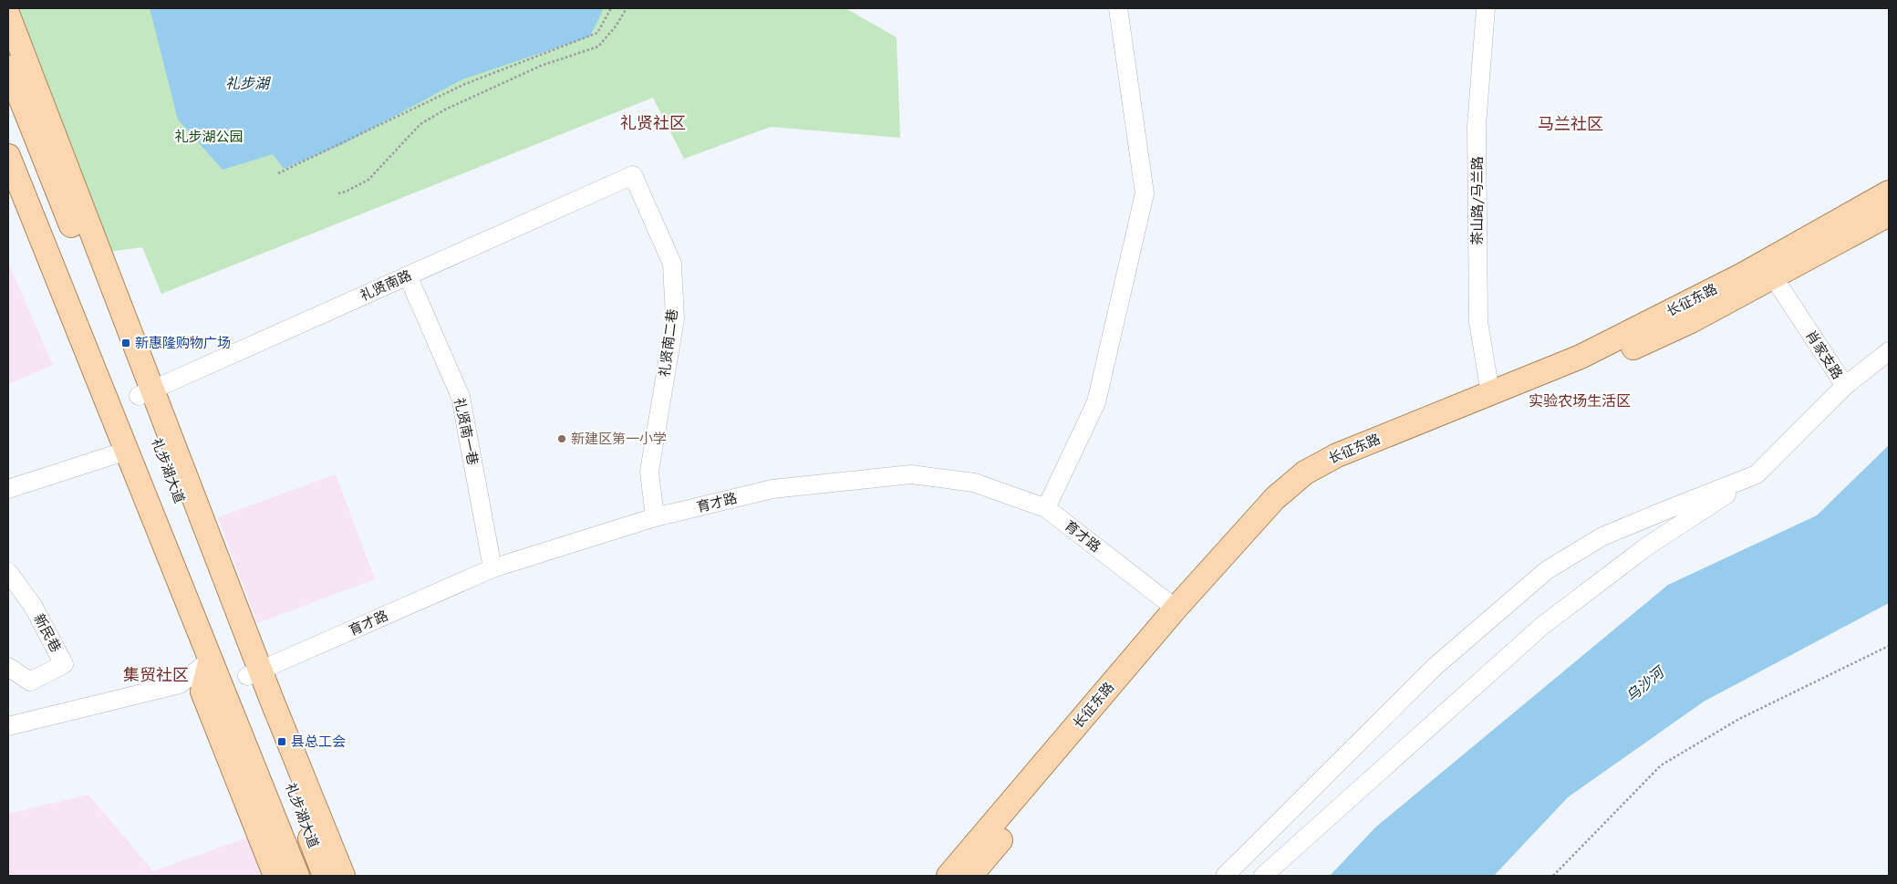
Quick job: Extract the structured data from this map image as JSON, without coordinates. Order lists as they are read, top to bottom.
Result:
{
  "streets": {
    "main road": ["长征东路", "礼步湖大道"],
    "street": [
      "茶山路/马兰路",
      "礼贤南路",
      "礼贤南二巷",
      "肖家支路",
      "礼贤南一巷",
      "育才路",
      "新民巷"
    ]
  },
  "crossings": [
    ["茶山路/马兰路", "长征东路"],
    ["礼贤南路", "礼贤南二巷"],
    ["礼贤南路", "礼贤南一巷"],
    ["礼贤南路", "礼步湖大道"],
    ["长征东路", "肖家支路"],
    ["长征东路", "育才路"],
    ["礼贤南二巷", "育才路"],
    ["礼贤南一巷", "育才路"],
    ["礼步湖大道", "育才路"]
  ],
  "districts": [
    "礼贤社区",
    "马兰社区",
    "实验农场生活区",
    "集贸社区"
  ],
  "water": ["礼步湖", "乌沙河"],
  "parks": ["礼步湖公园"],
  "places": {
    "transit": ["新惠隆购物广场", "县总工会"],
    "other": ["新建区第一小学"]
  }
}
